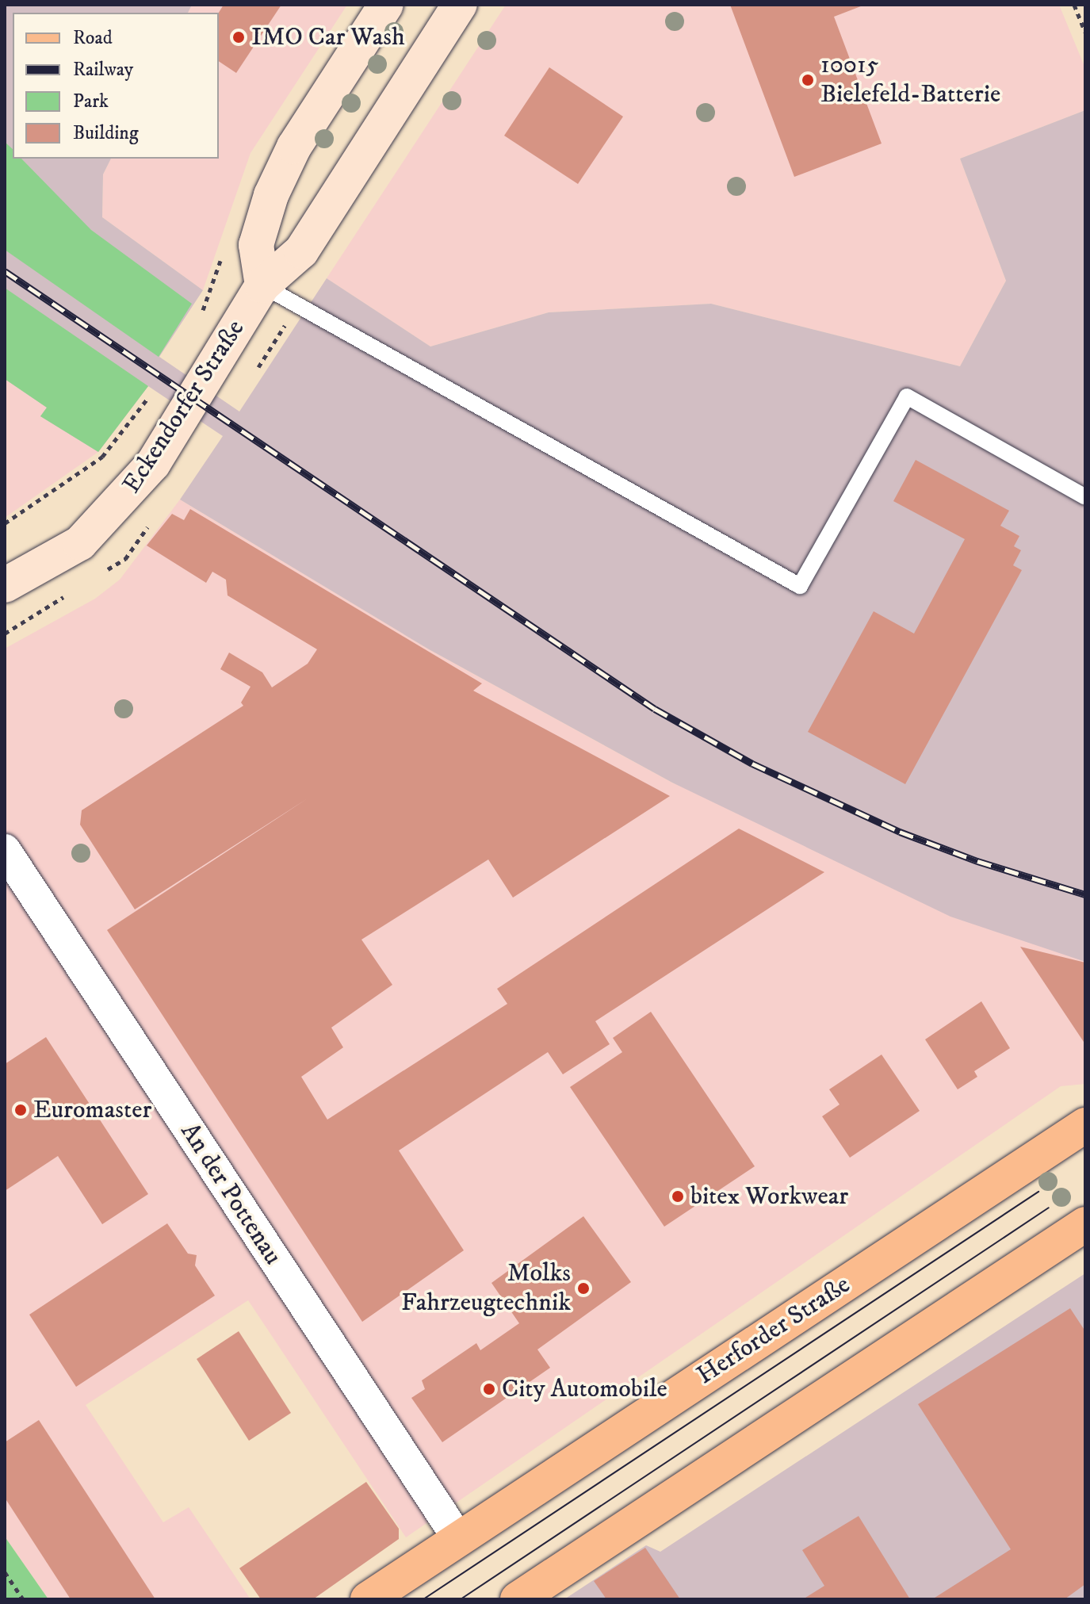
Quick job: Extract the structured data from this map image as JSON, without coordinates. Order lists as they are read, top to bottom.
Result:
{
  "streets": {
    "main road": ["Eckendorfer Straße", "Herforder Straße"],
    "street": ["An der Pottenau"]
  },
  "crossings": [
    ["An der Pottenau", "Herforder Straße"]
  ],
  "places": [
    "IMO Car Wash",
    "10015 Bielefeld-Batterie",
    "Euromaster",
    "bitex Workwear",
    "Molks Fahrzeugtechnik",
    "City Automobile"
  ],
  "legend": [
    "Road",
    "Railway",
    "Park",
    "Building"
  ]
}
